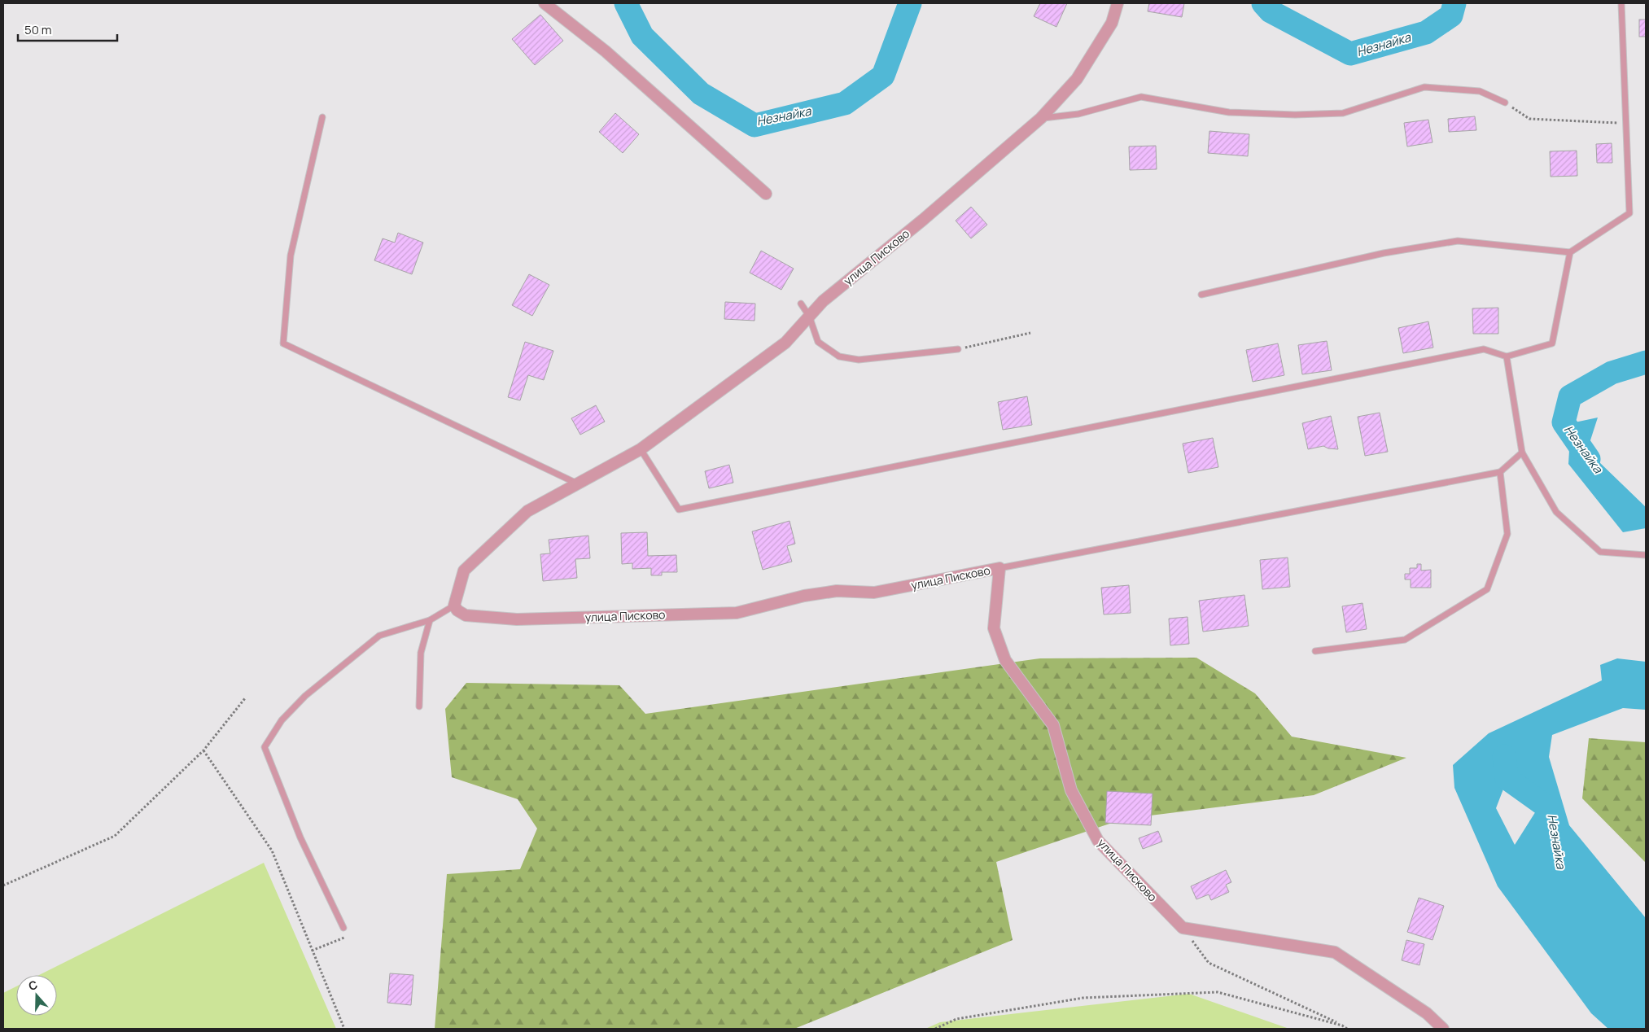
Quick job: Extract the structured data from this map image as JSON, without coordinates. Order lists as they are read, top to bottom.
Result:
{
  "streets": {
    "street": ["улица Писково"]
  },
  "water": ["Незнайка"],
  "scale_bar": "50 m",
  "north": "top"
}
